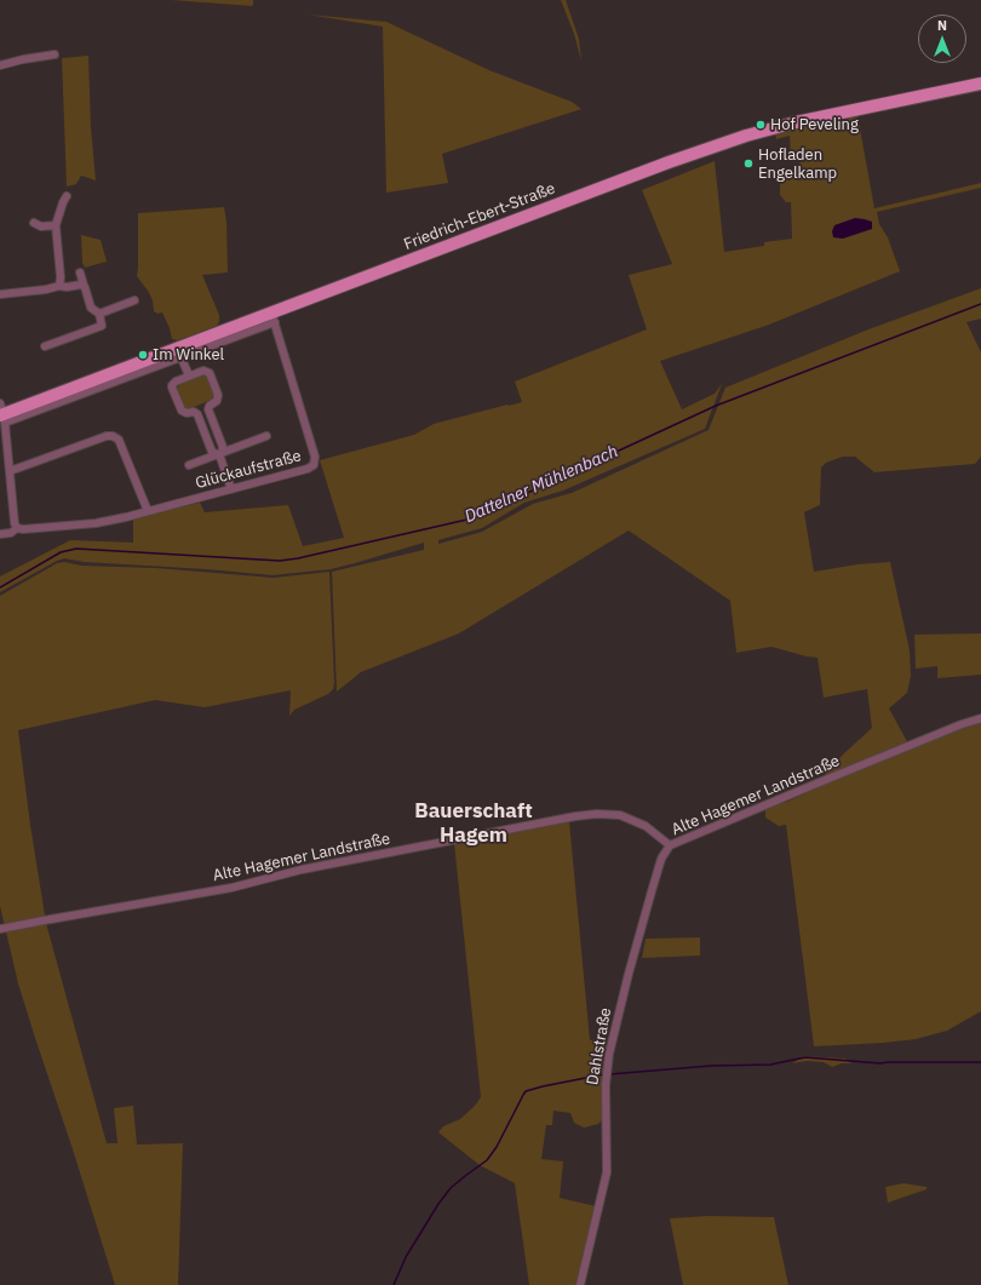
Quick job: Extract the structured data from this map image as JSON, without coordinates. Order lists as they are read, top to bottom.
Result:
{
  "streets": {
    "main road": ["Friedrich-Ebert-Straße"],
    "street": ["Glückaufstraße", "Alte Hagemer Landstraße", "Dahlstraße"]
  },
  "crossings": [
    ["Friedrich-Ebert-Straße", "Glückaufstraße"],
    ["Alte Hagemer Landstraße", "Dahlstraße"]
  ],
  "districts": ["Bauerschaft Hagem"],
  "water": ["Dattelner Mühlenbach"],
  "places": ["Hof Peveling", "Hofladen Engelkamp", "Im Winkel"],
  "north": "top"
}
